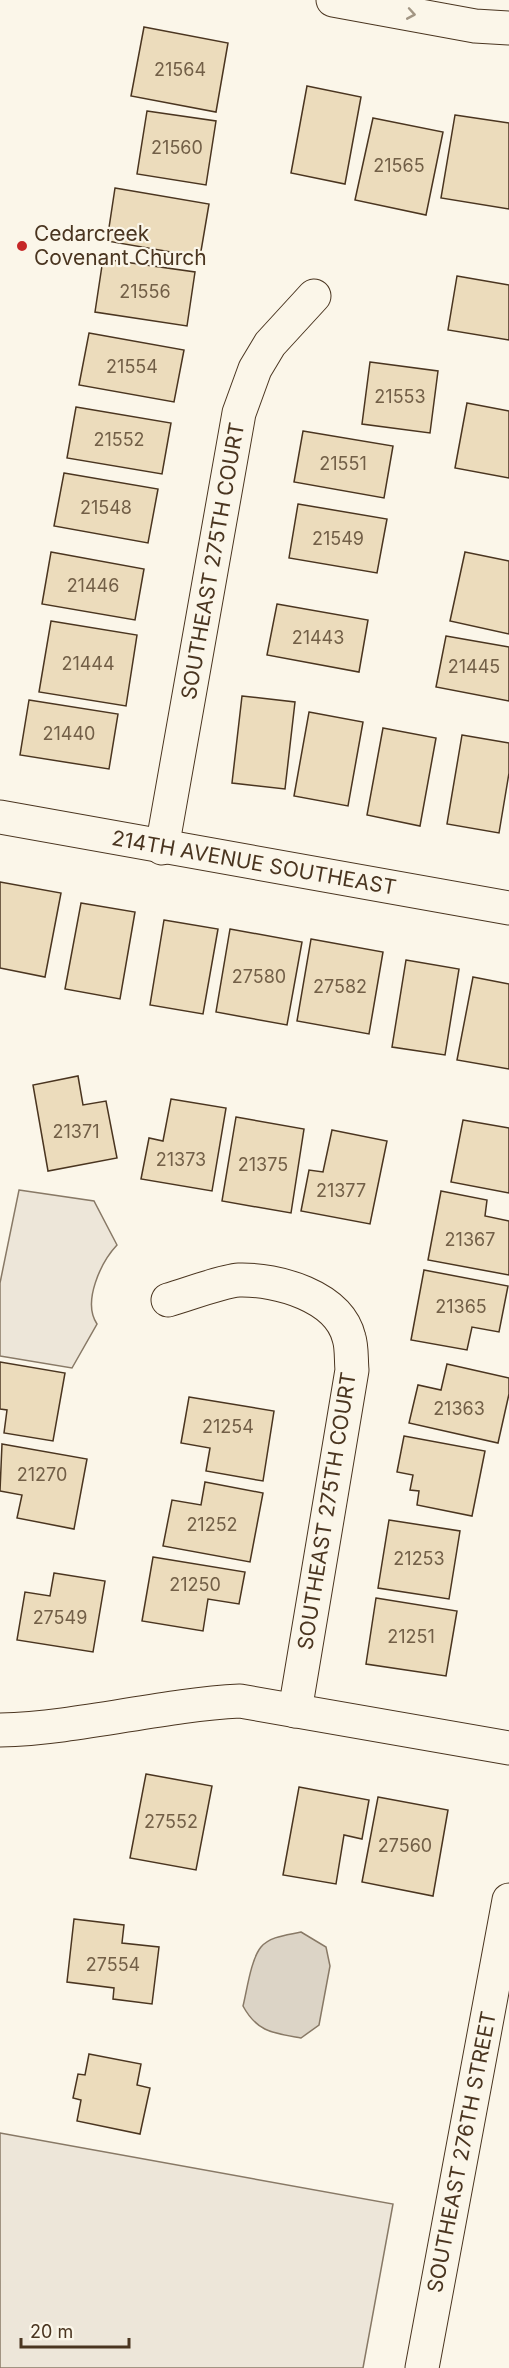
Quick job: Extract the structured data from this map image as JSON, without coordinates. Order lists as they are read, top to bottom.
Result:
{
  "streets": {
    "street": ["SOUTHEAST 275TH COURT", "214TH AVENUE SOUTHEAST", "SOUTHEAST 276TH STREET"]
  },
  "crossings": [
    ["SOUTHEAST 275TH COURT", "214TH AVENUE SOUTHEAST"]
  ],
  "places": ["Cedarcreek Covenant Church"],
  "house_numbers": [
    "21564",
    "21560",
    "21565",
    "21556",
    "21554",
    "21553",
    "21552",
    "21551",
    "21548",
    "21549",
    "21446",
    "21443",
    "21444",
    "21445",
    "21440",
    "27580",
    "27582",
    "21371",
    "21373",
    "21375",
    "21377",
    "21367",
    "21365",
    "21363",
    "21254",
    "21270",
    "21252",
    "21253",
    "21250",
    "27549",
    "21251",
    "27552",
    "27560",
    "27554"
  ],
  "scale_bar": "20 m"
}
